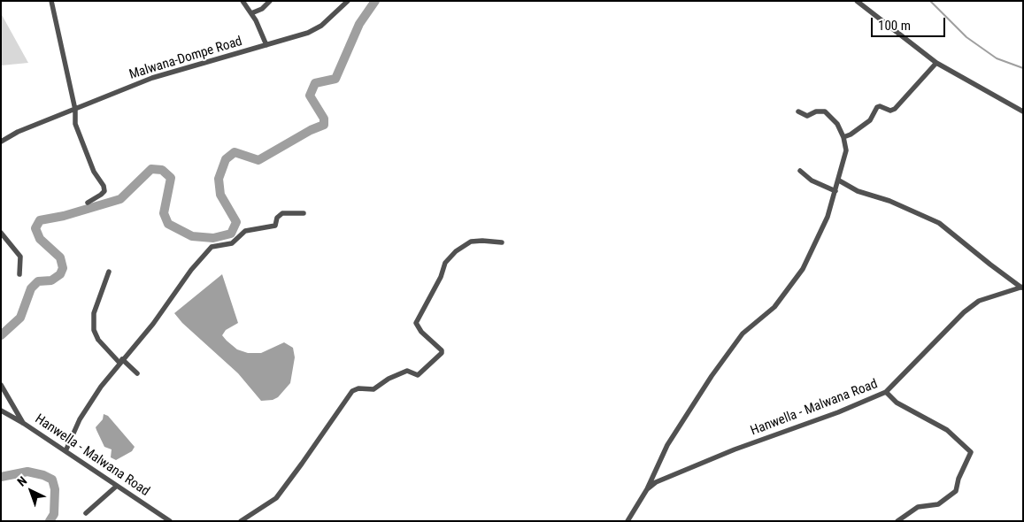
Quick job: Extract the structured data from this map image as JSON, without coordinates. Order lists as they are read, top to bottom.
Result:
{
  "streets": {
    "street": ["Malwana-Dompe Road", "Hanwella - Malwana Road"]
  },
  "scale_bar": "100 m",
  "north": "top left"
}
